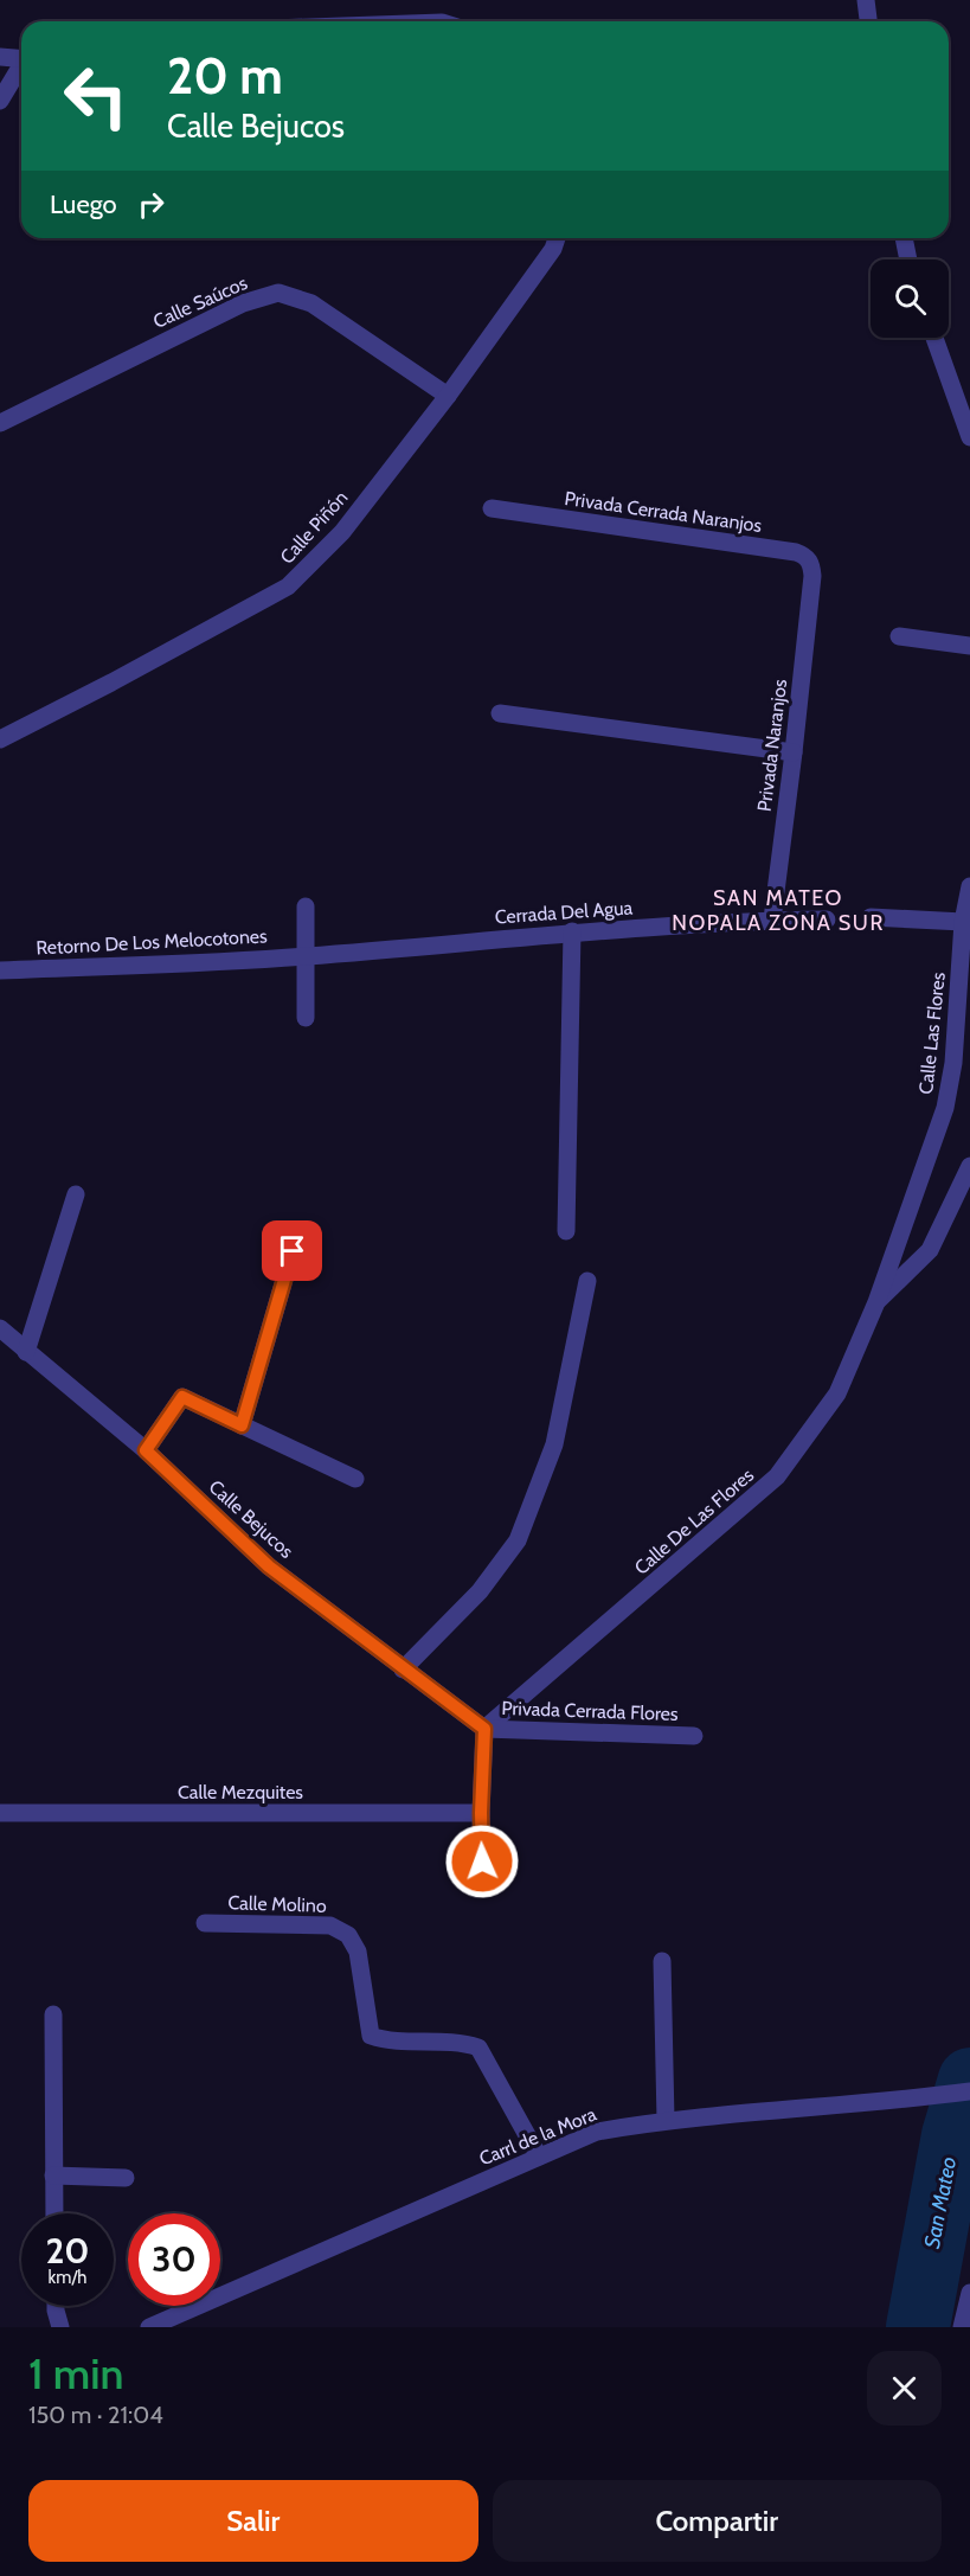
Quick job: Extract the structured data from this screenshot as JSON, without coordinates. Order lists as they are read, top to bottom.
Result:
{
  "streets": {
    "street": [
      "Calle Saúcos",
      "Privada Cerrada Naranjos",
      "Calle Piñón",
      "Privada Naranjos",
      "Cerrada Del Agua",
      "Retorno De Los Melocotones",
      "Calle Las Flores",
      "Calle Bejucos",
      "Calle De Las Flores",
      "Privada Cerrada Flores",
      "Calle Mezquites",
      "Calle Molino",
      "Carrl de la Mora"
    ]
  },
  "crossings": [
    ["Calle Saúcos", "Calle Piñón"],
    ["Privada Cerrada Naranjos", "Privada Naranjos"],
    ["Privada Naranjos", "Cerrada Del Agua"],
    ["Cerrada Del Agua", "Retorno De Los Melocotones"],
    ["Calle Las Flores", "Calle De Las Flores"],
    ["Calle Bejucos", "Calle De Las Flores"],
    ["Calle Bejucos", "Privada Cerrada Flores"],
    ["Calle De Las Flores", "Privada Cerrada Flores"],
    ["Calle Molino", "Carrl de la Mora"]
  ],
  "districts": ["SAN MATEO NOPALA ZONA SUR"],
  "water": ["San Mateo"],
  "page": {
    "turn": ["20 m", "Calle Bejucos"],
    "then": "Luego",
    "speed": "20 km/h",
    "limit": "30",
    "heading": ["1 min", "150 m · 21:04"],
    "buttons": ["Salir", "Compartir"]
  }
}
